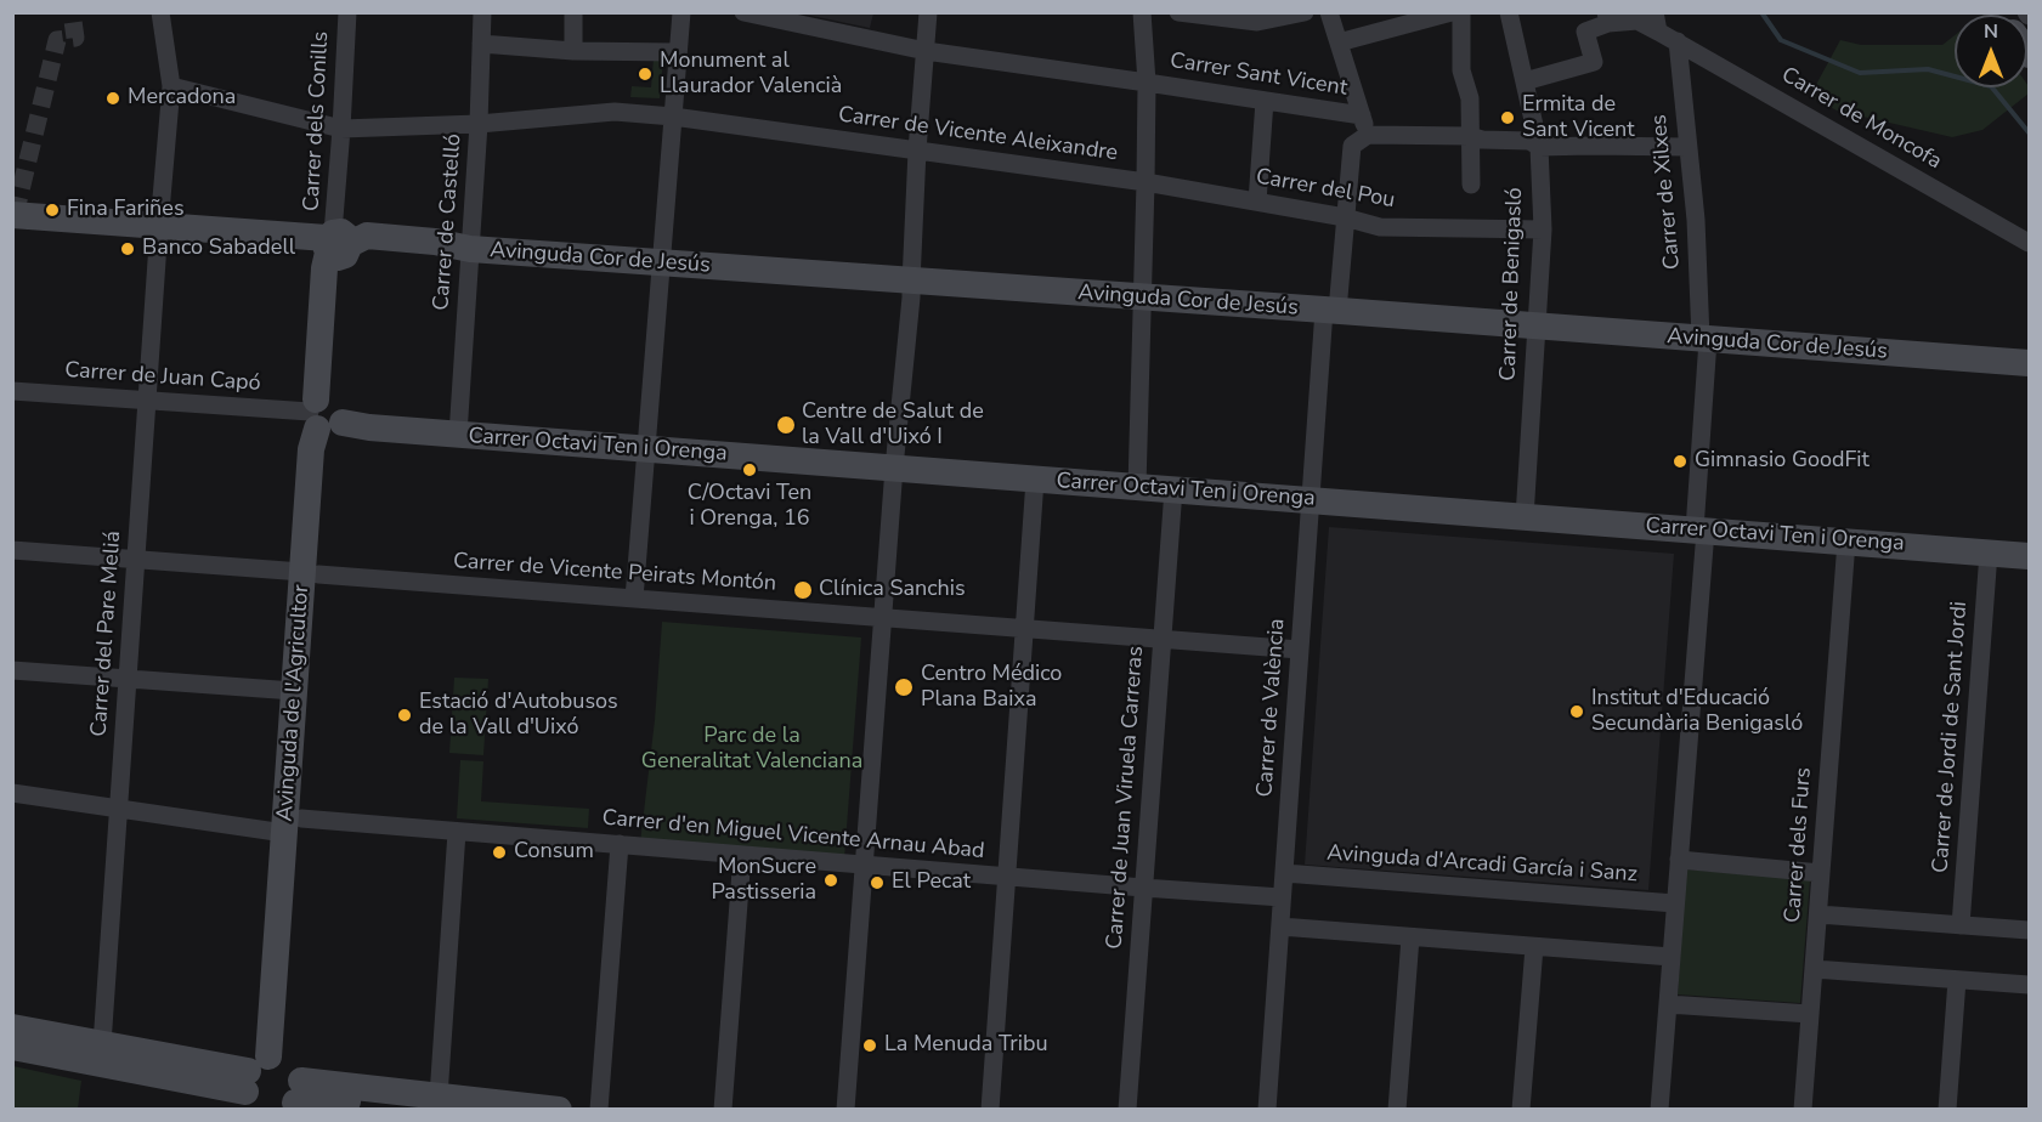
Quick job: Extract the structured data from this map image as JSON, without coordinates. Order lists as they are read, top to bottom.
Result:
{
  "streets": {
    "street": [
      "Carrer Sant Vicent",
      "Carrer de Moncofa",
      "Carrer dels Conills",
      "Carrer de Vicente Aleixandre",
      "Carrer del Pou",
      "Carrer de Xilxes",
      "Carrer de Castelló",
      "Avinguda Cor de Jesús",
      "Carrer de Benigasló",
      "Carrer de Juan Capó",
      "Carrer Octavi Ten i Orenga",
      "Carrer de Vicente Peirats Montón",
      "Carrer del Pare Meliá",
      "Avinguda de l'Agricultor",
      "Carrer de València",
      "Carrer de Jordi de Sant Jordi",
      "Carrer de Juan Viruela Carreras",
      "Carrer d'en Miguel Vicente Arnau Abad",
      "Carrer dels Furs",
      "Avinguda d'Arcadi García i Sanz"
    ]
  },
  "crossings": [
    ["Carrer de Moncofa", "Carrer de Xilxes"],
    ["Carrer dels Conills", "Carrer de Vicente Aleixandre"],
    ["Carrer dels Conills", "Avinguda Cor de Jesús"],
    ["Carrer dels Conills", "Avinguda de l'Agricultor"],
    ["Carrer de Vicente Aleixandre", "Carrer del Pou"],
    ["Carrer de Vicente Aleixandre", "Carrer de Castelló"],
    ["Carrer de Vicente Aleixandre", "Carrer del Pare Meliá"],
    ["Carrer del Pou", "Carrer de Benigasló"],
    ["Carrer del Pou", "Carrer de València"],
    ["Carrer de Xilxes", "Avinguda Cor de Jesús"],
    ["Carrer de Xilxes", "Carrer Octavi Ten i Orenga"],
    ["Carrer de Xilxes", "Avinguda d'Arcadi García i Sanz"],
    ["Carrer de Castelló", "Avinguda Cor de Jesús"],
    ["Carrer de Castelló", "Carrer Octavi Ten i Orenga"],
    ["Avinguda Cor de Jesús", "Carrer de Benigasló"],
    ["Avinguda Cor de Jesús", "Carrer del Pare Meliá"],
    ["Avinguda Cor de Jesús", "Avinguda de l'Agricultor"],
    ["Avinguda Cor de Jesús", "Carrer de València"],
    ["Carrer de Benigasló", "Carrer Octavi Ten i Orenga"],
    ["Carrer de Juan Capó", "Carrer Octavi Ten i Orenga"],
    ["Carrer de Juan Capó", "Carrer del Pare Meliá"],
    ["Carrer de Juan Capó", "Avinguda de l'Agricultor"],
    ["Carrer Octavi Ten i Orenga", "Avinguda de l'Agricultor"],
    ["Carrer Octavi Ten i Orenga", "Carrer de València"],
    ["Carrer Octavi Ten i Orenga", "Carrer de Jordi de Sant Jordi"],
    ["Carrer Octavi Ten i Orenga", "Carrer de Juan Viruela Carreras"],
    ["Carrer Octavi Ten i Orenga", "Carrer dels Furs"],
    ["Carrer de Vicente Peirats Montón", "Carrer del Pare Meliá"],
    ["Carrer de Vicente Peirats Montón", "Avinguda de l'Agricultor"],
    ["Carrer de Vicente Peirats Montón", "Carrer de València"],
    ["Carrer de Vicente Peirats Montón", "Carrer de Juan Viruela Carreras"],
    ["Carrer del Pare Meliá", "Carrer d'en Miguel Vicente Arnau Abad"],
    ["Avinguda de l'Agricultor", "Carrer d'en Miguel Vicente Arnau Abad"],
    ["Carrer de València", "Carrer d'en Miguel Vicente Arnau Abad"],
    ["Carrer de València", "Avinguda d'Arcadi García i Sanz"],
    ["Carrer de Juan Viruela Carreras", "Carrer d'en Miguel Vicente Arnau Abad"]
  ],
  "parks": ["Parc de la Generalitat Valenciana"],
  "places": [
    "Monument al Llaurador Valencià",
    "Mercadona",
    "Ermita de Sant Vicent",
    "Fina Fariñes",
    "Banco Sabadell",
    "Centre de Salut de la Vall d'Uixó I",
    "Gimnasio GoodFit",
    "C/Octavi Ten i Orenga, 16",
    "Clínica Sanchis",
    "Centro Médico Plana Baixa",
    "Institut d'Educació Secundària Benigasló",
    "Estació d'Autobusos de la Vall d'Uixó",
    "Consum",
    "MonSucre Pastisseria",
    "El Pecat",
    "La Menuda Tribu"
  ],
  "north": "top"
}
